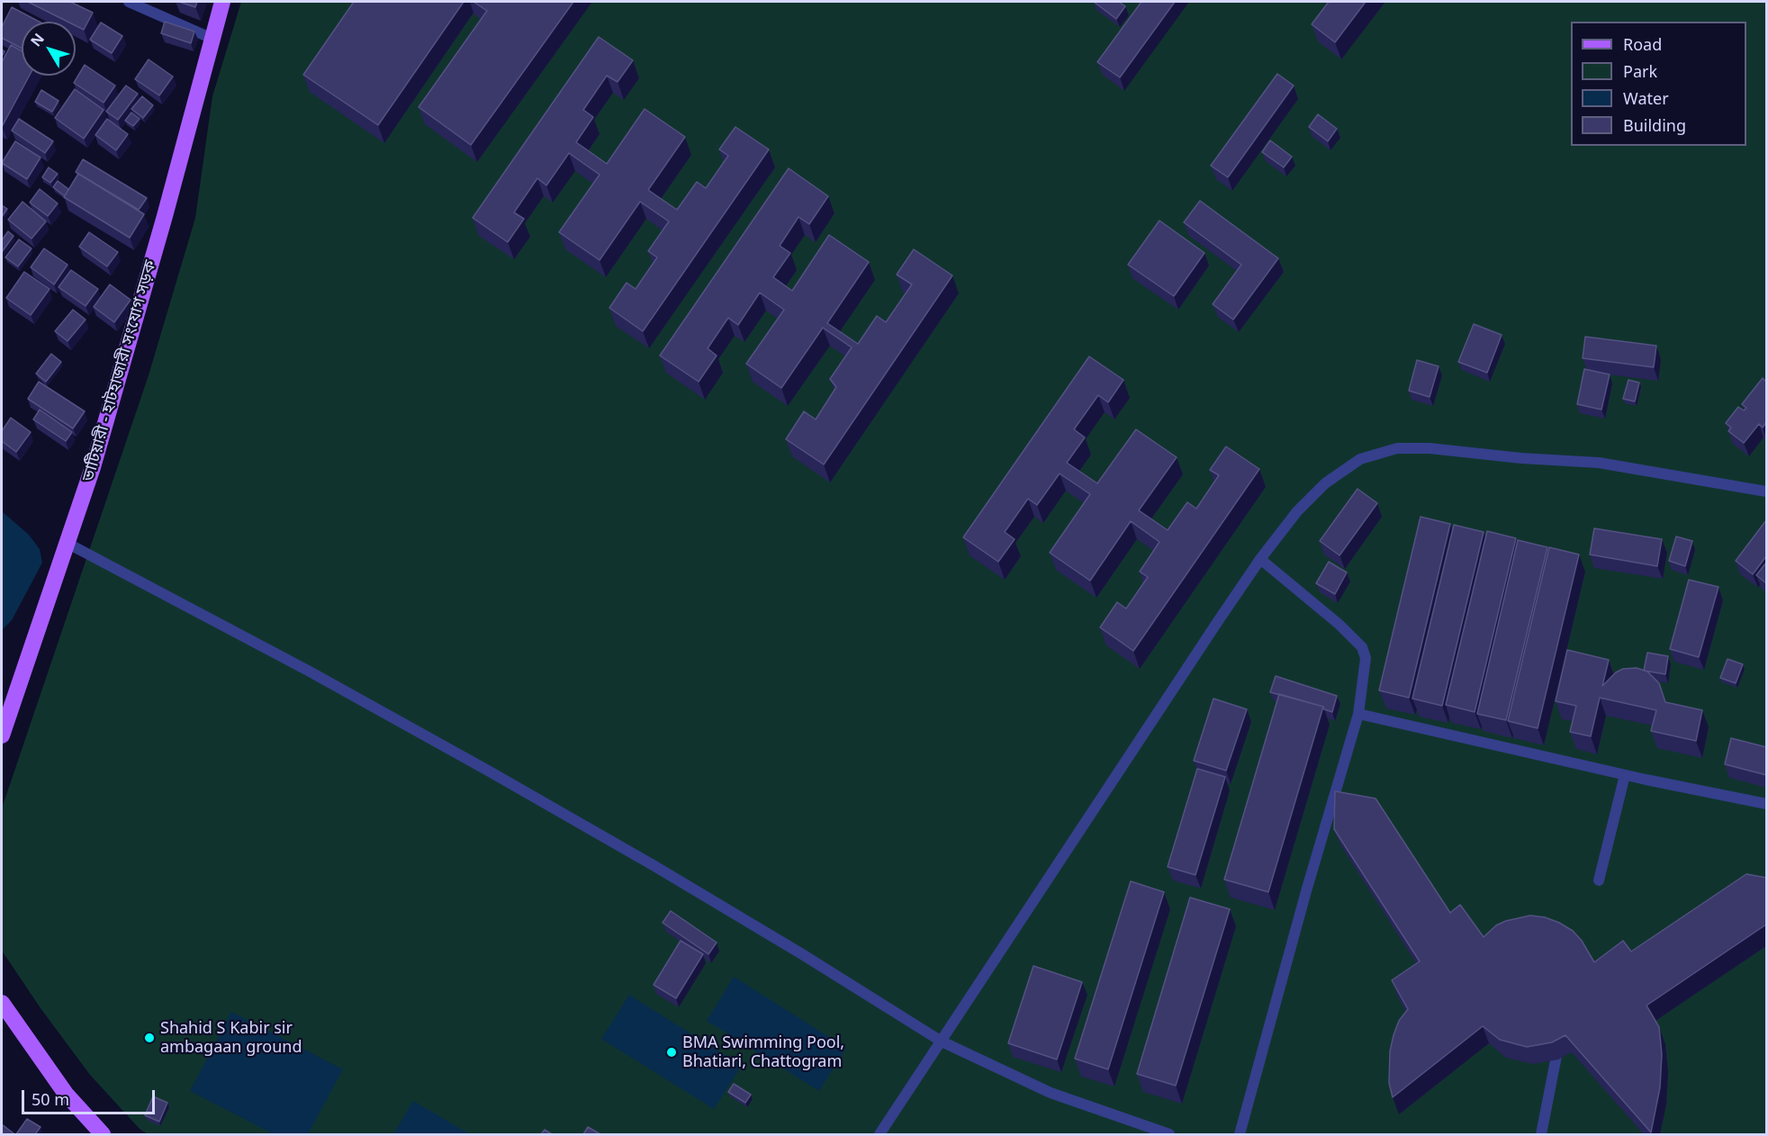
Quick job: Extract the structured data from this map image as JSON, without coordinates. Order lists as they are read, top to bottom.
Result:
{
  "streets": {
    "main road": ["ভাটিয়ারী - হাটহাজারী সংযোগ সড়ক"]
  },
  "places": ["Shahid S Kabir sir ambagaan ground", "BMA Swimming Pool, Bhatiari, Chattogram"],
  "legend": [
    "Road",
    "Park",
    "Water",
    "Building"
  ],
  "scale_bar": "50 m",
  "north": "top left"
}
